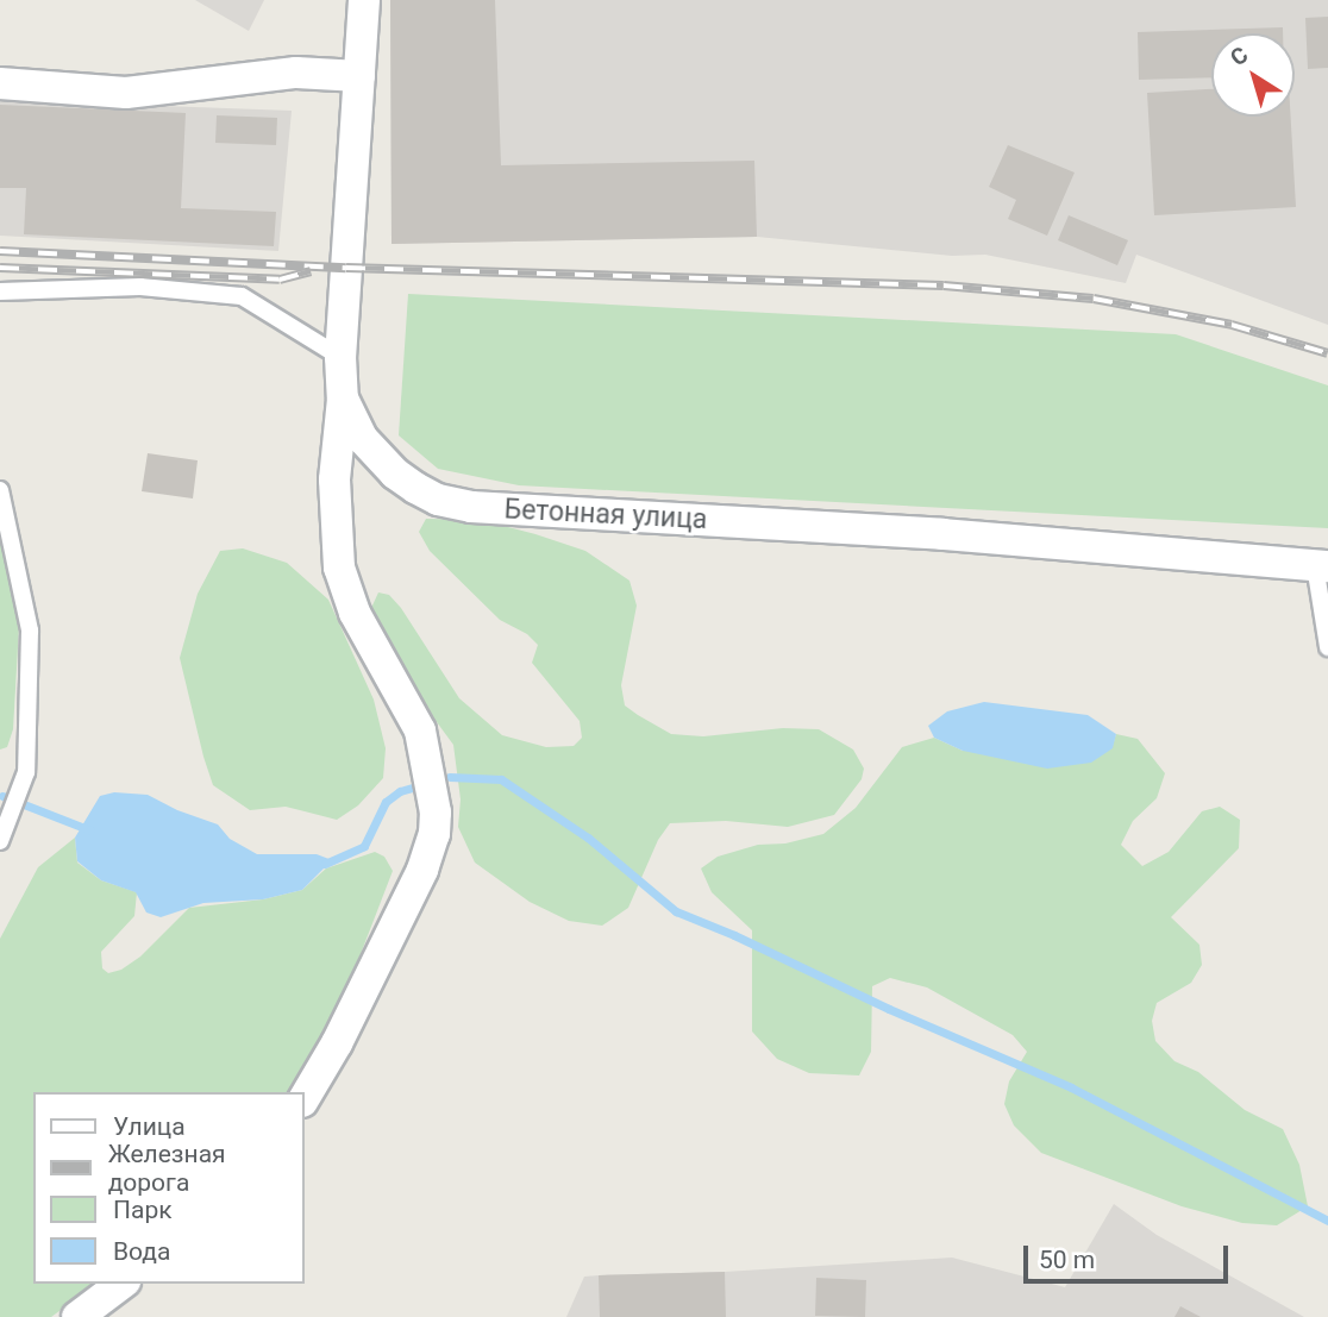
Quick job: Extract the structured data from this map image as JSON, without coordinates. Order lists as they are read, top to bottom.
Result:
{
  "streets": {
    "street": ["Бетонная улица"]
  },
  "legend": [
    "Улица",
    "Железная дорога",
    "Парк",
    "Вода"
  ],
  "scale_bar": "50 m",
  "north": "top left"
}
